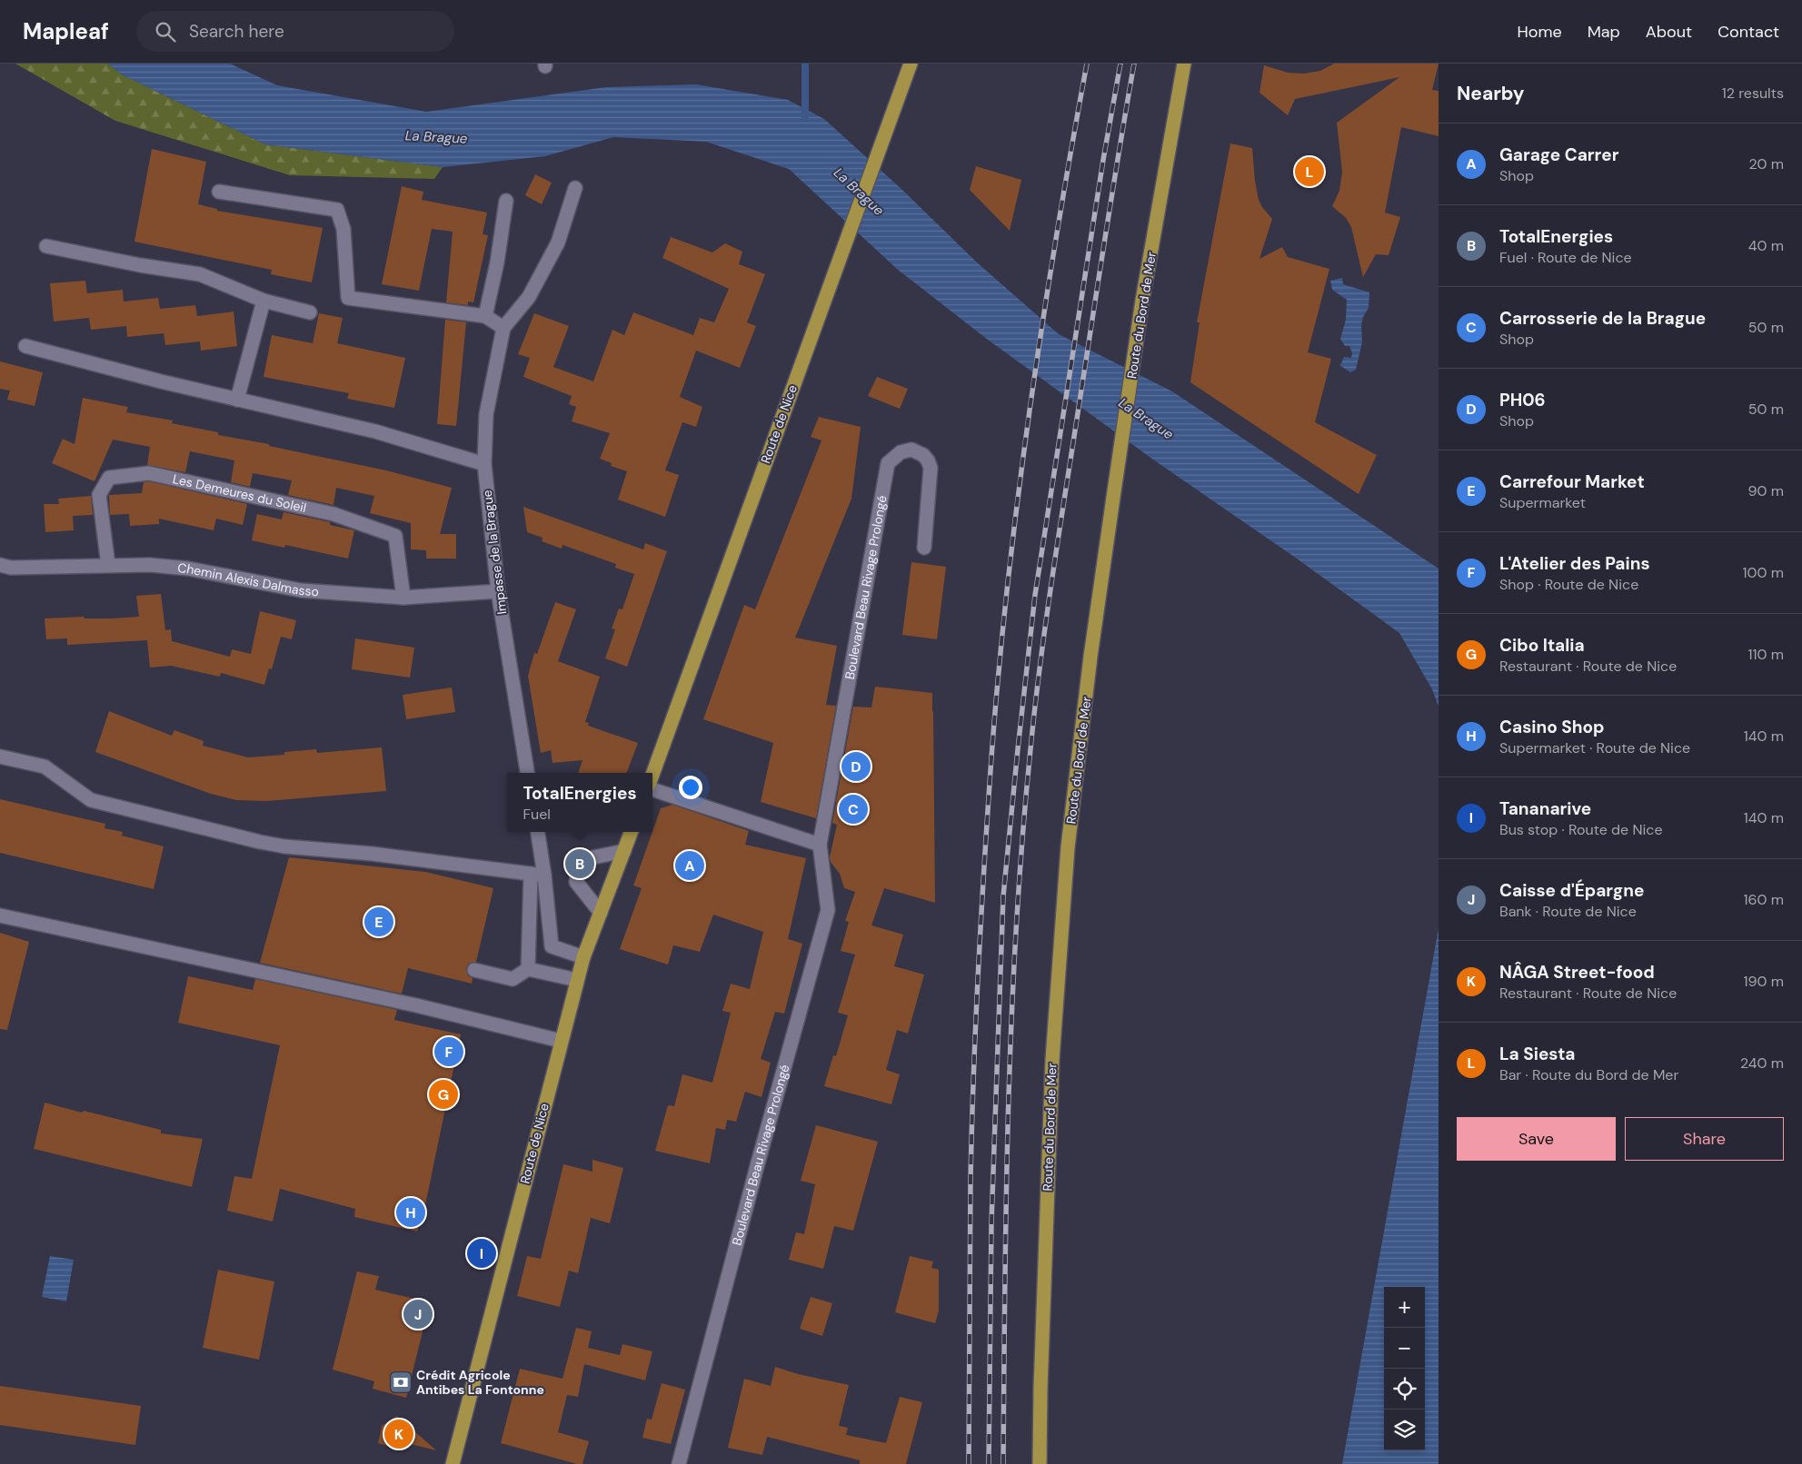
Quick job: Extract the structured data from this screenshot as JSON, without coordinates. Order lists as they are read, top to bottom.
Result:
{
  "streets": {
    "main road": ["Route du Bord de Mer", "Route de Nice"],
    "street": [
      "Les Demeures du Soleil",
      "Impasse de la Brague",
      "Chemin Alexis Dalmasso",
      "Boulevard Beau Rivage Prolongé"
    ]
  },
  "crossings": [
    ["Les Demeures du Soleil", "Chemin Alexis Dalmasso"],
    ["Impasse de la Brague", "Chemin Alexis Dalmasso"]
  ],
  "water": ["La Brague"],
  "places": {
    "bank": ["Crédit Agricole Antibes La Fontonne"]
  },
  "page": {
    "header": "Mapleaf",
    "search": "Search here",
    "nav": [
      "Home",
      "Map",
      "About",
      "Contact"
    ],
    "heading": ["Nearby", "12 results"],
    "list": [
      {
        "mark": "A",
        "name": "Garage Carrer",
        "note": "Shop",
        "value": "20 m"
      },
      {
        "mark": "B",
        "name": "TotalEnergies",
        "note": "Fuel · Route de Nice",
        "value": "40 m"
      },
      {
        "mark": "C",
        "name": "Carrosserie de la Brague",
        "note": "Shop",
        "value": "50 m"
      },
      {
        "mark": "D",
        "name": "PH06",
        "note": "Shop",
        "value": "50 m"
      },
      {
        "mark": "E",
        "name": "Carrefour Market",
        "note": "Supermarket",
        "value": "90 m"
      },
      {
        "mark": "F",
        "name": "L'Atelier des Pains",
        "note": "Shop · Route de Nice",
        "value": "100 m"
      },
      {
        "mark": "G",
        "name": "Cibo Italia",
        "note": "Restaurant · Route de Nice",
        "value": "110 m"
      },
      {
        "mark": "H",
        "name": "Casino Shop",
        "note": "Supermarket · Route de Nice",
        "value": "140 m"
      },
      {
        "mark": "I",
        "name": "Tananarive",
        "note": "Bus stop · Route de Nice",
        "value": "140 m"
      },
      {
        "mark": "J",
        "name": "Caisse d'Épargne",
        "note": "Bank · Route de Nice",
        "value": "160 m"
      },
      {
        "mark": "K",
        "name": "NÂGA Street-food",
        "note": "Restaurant · Route de Nice",
        "value": "190 m"
      },
      {
        "mark": "L",
        "name": "La Siesta",
        "note": "Bar · Route du Bord de Mer",
        "value": "240 m"
      }
    ],
    "pins": [
      "L",
      "D",
      "C",
      "B",
      "A",
      "E",
      "F",
      "G",
      "H",
      "I",
      "J",
      "K"
    ],
    "popup": ["TotalEnergies", "Fuel"],
    "buttons": ["Save", "Share"],
    "map_buttons": ["+", "−"]
  }
}
